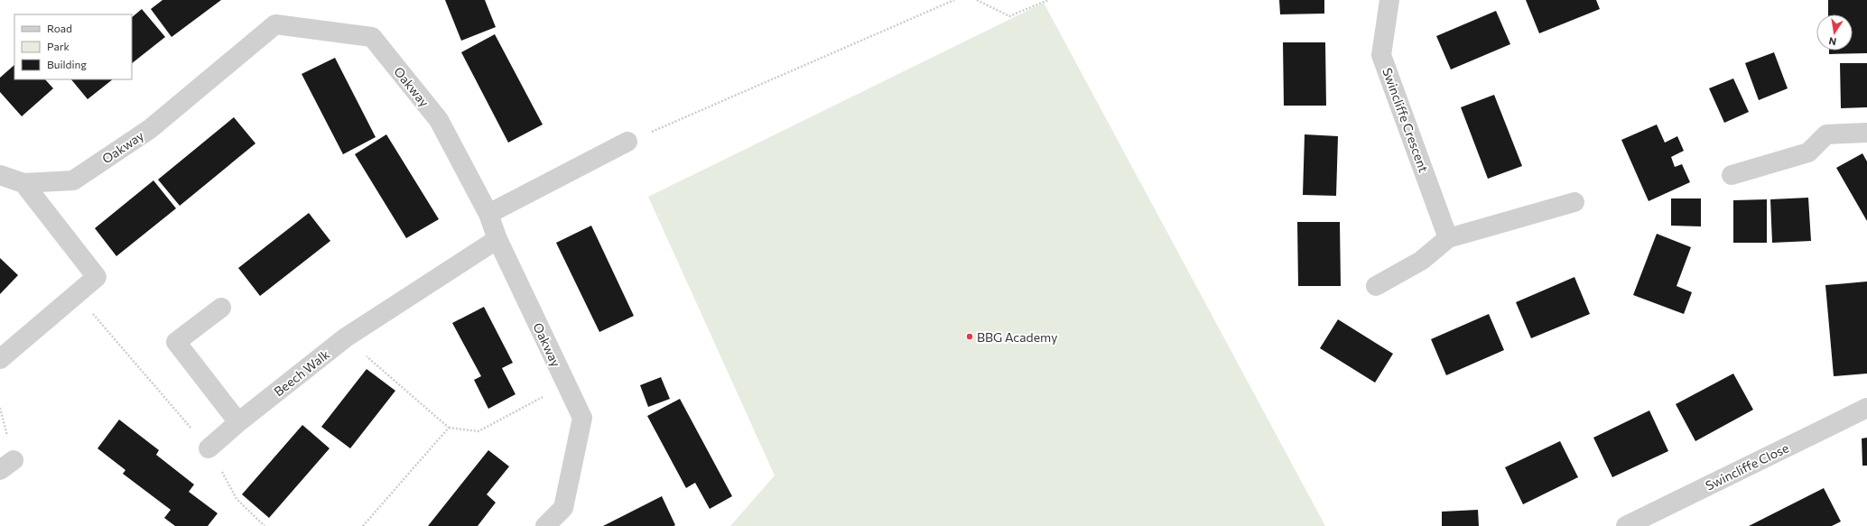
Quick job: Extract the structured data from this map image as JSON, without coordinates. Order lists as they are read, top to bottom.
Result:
{
  "streets": {
    "street": [
      "Oakway",
      "Swincliffe Crescent",
      "Beech Walk",
      "Swincliffe Close"
    ]
  },
  "crossings": [
    ["Oakway", "Beech Walk"]
  ],
  "places": ["BBG Academy"],
  "legend": ["Road", "Park", "Building"],
  "north": "bottom"
}
